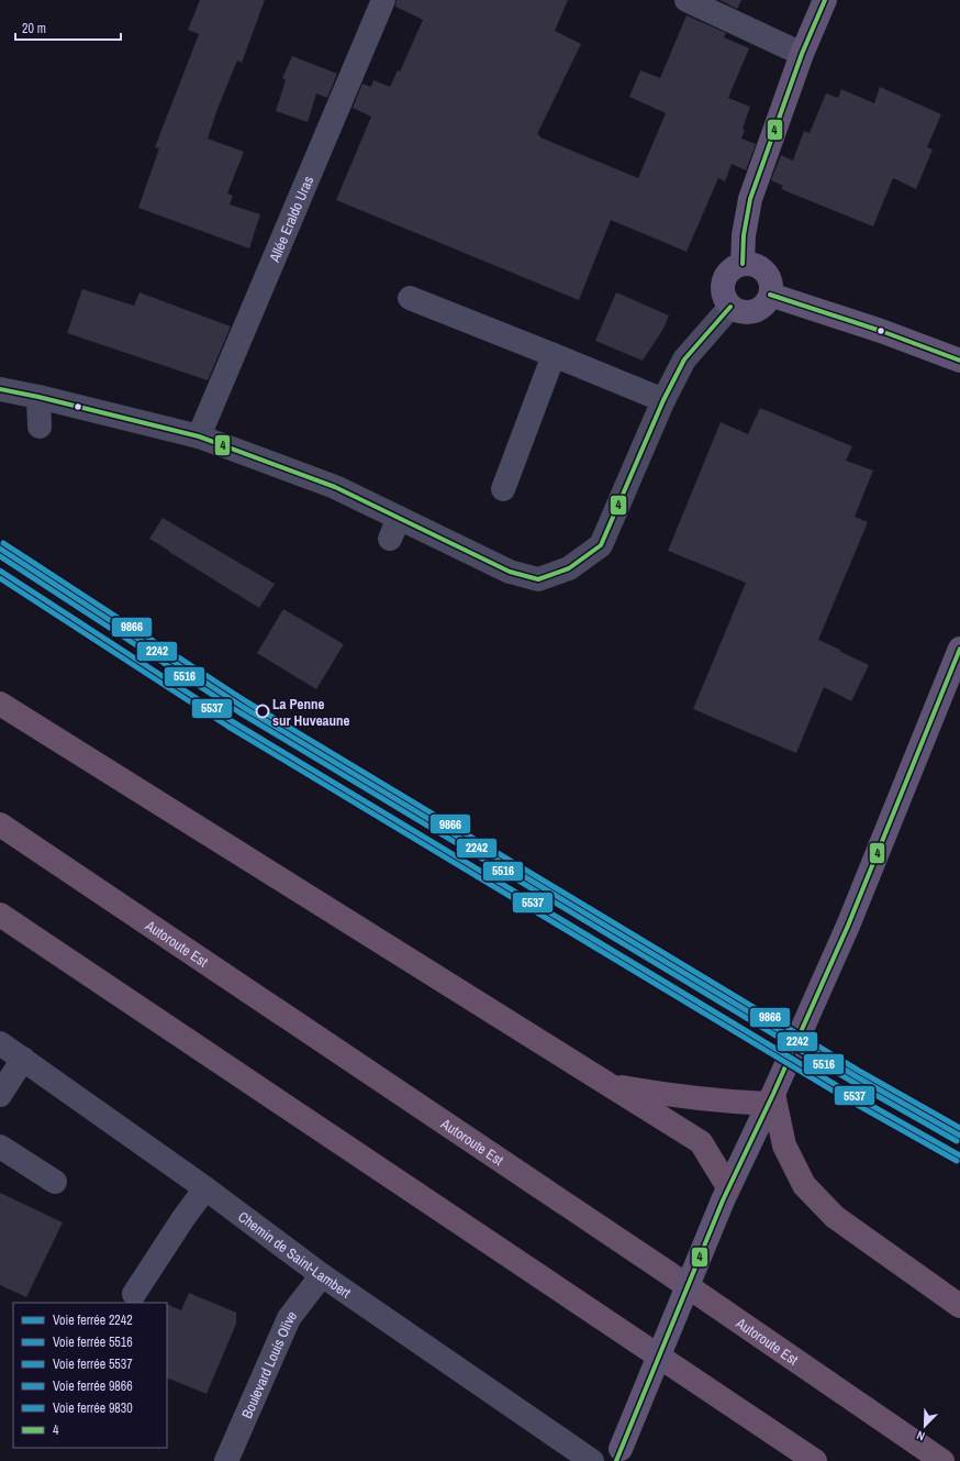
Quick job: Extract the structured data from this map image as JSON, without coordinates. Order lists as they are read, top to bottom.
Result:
{
  "streets": {
    "highway": ["Autoroute Est"],
    "street": ["Allée Eraldo Uras", "Chemin de Saint-Lambert", "Boulevard Louis Olive"]
  },
  "crossings": [
    ["Chemin de Saint-Lambert", "Boulevard Louis Olive"]
  ],
  "places": ["La Penne sur Huveaune"],
  "lines": [
    "transit line 4",
    "rail line 9866",
    "rail line 2242",
    "rail line 5516",
    "rail line 5537",
    "rail line 9830"
  ],
  "legend": [
    "Voie ferrée 2242",
    "Voie ferrée 5516",
    "Voie ferrée 5537",
    "Voie ferrée 9866",
    "Voie ferrée 9830",
    "4"
  ],
  "scale_bar": "20 m",
  "north": "bottom left"
}
